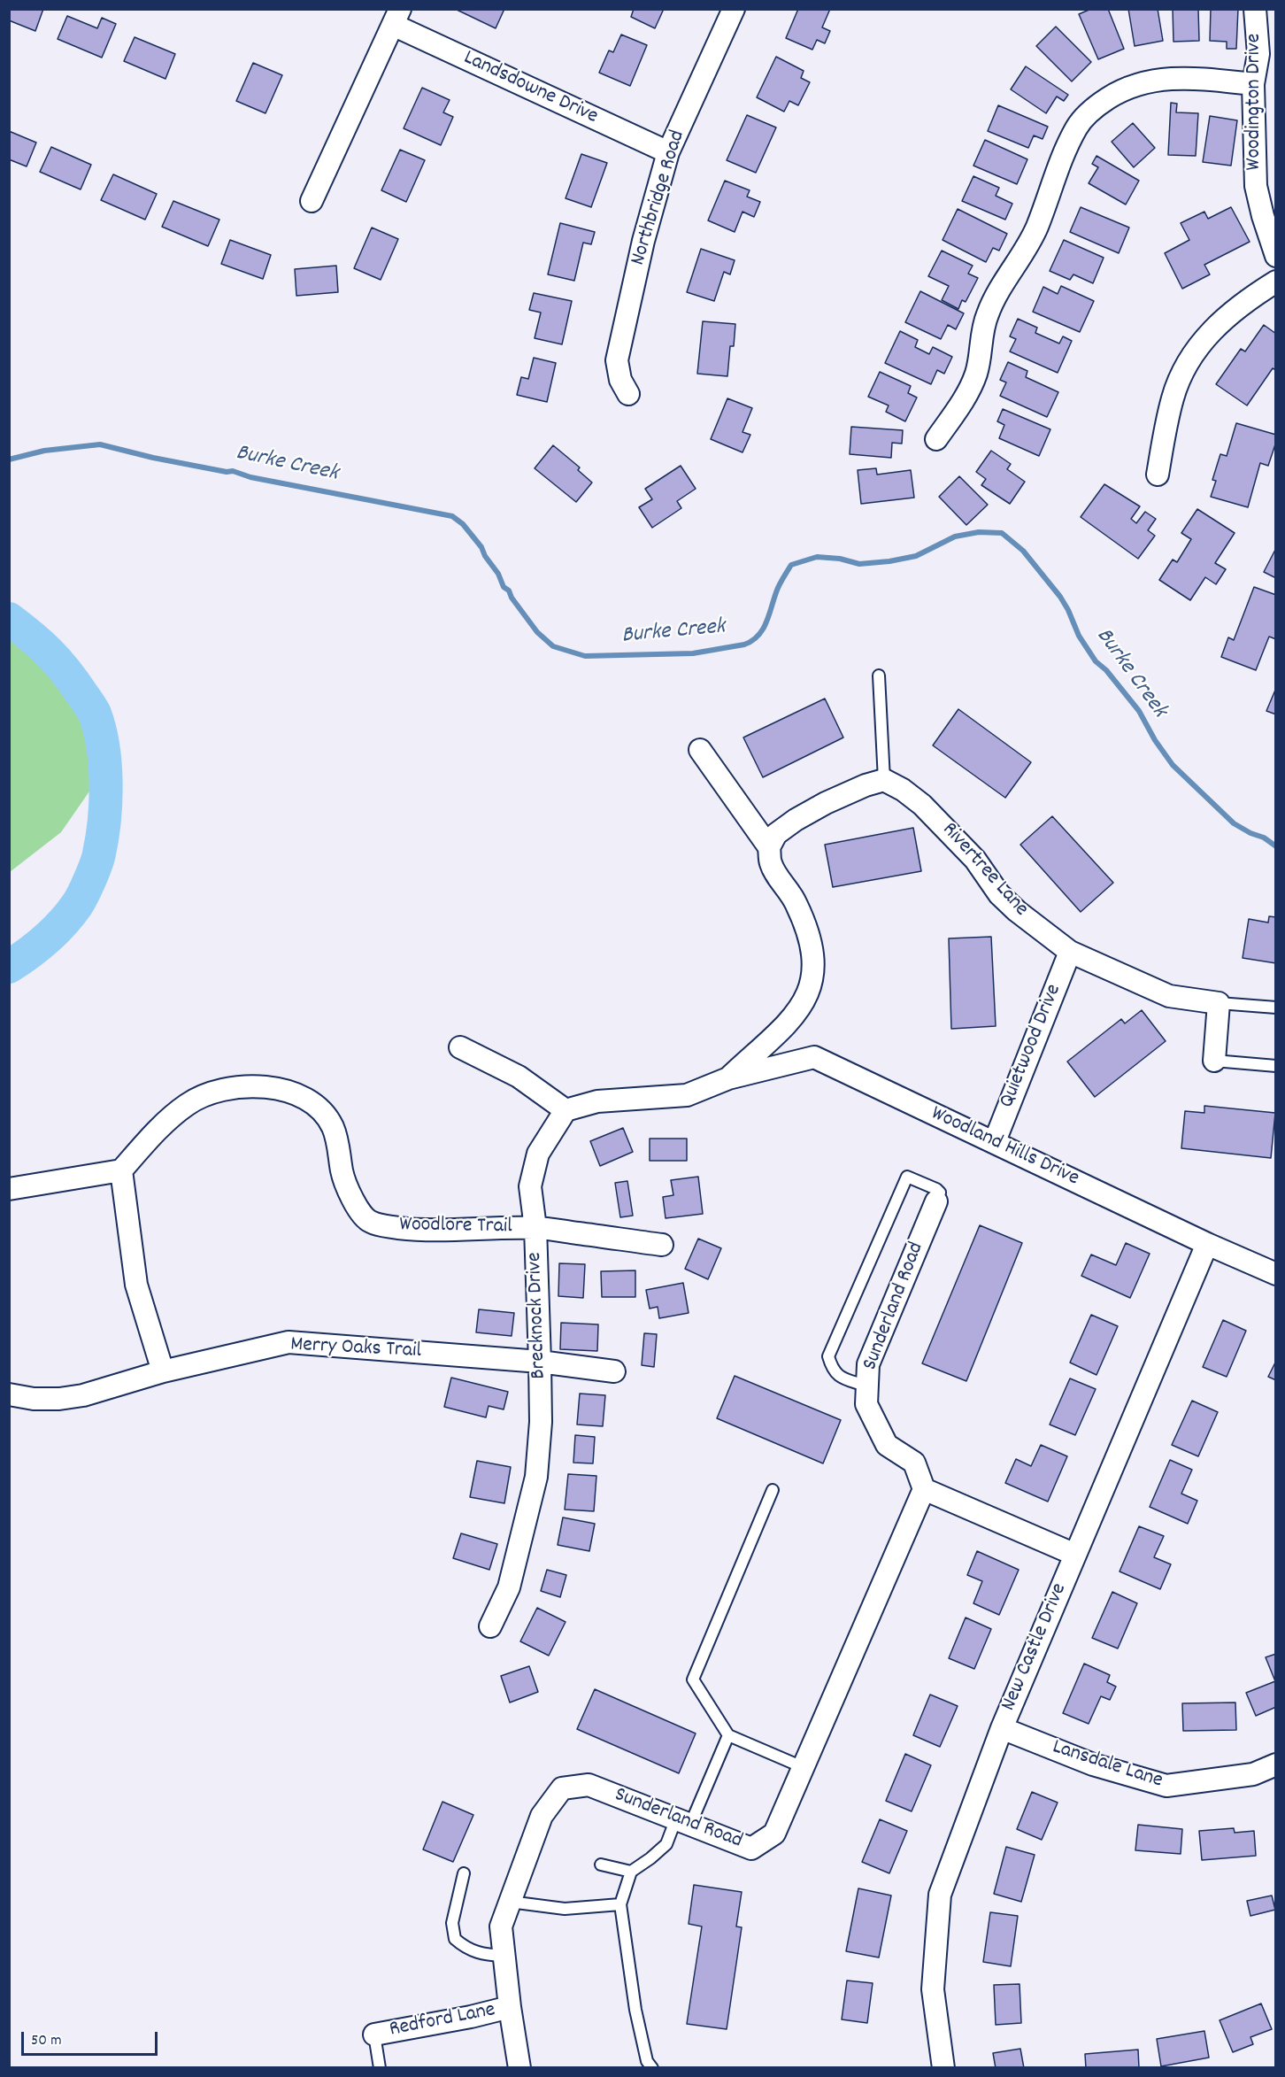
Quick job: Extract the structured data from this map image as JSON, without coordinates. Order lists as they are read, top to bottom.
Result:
{
  "streets": {
    "street": [
      "Landsdowne Drive",
      "Woodington Drive",
      "Northbridge Road",
      "Rivertree Lane",
      "Quietwood Drive",
      "Woodland Hills Drive",
      "Woodlore Trail",
      "Sunderland Road",
      "Brecknock Drive",
      "Merry Oaks Trail",
      "New Castle Drive",
      "Lansdale Lane",
      "Redford Lane"
    ]
  },
  "crossings": [
    ["Landsdowne Drive", "Northbridge Road"],
    ["Rivertree Lane", "Quietwood Drive"],
    ["Quietwood Drive", "Woodland Hills Drive"],
    ["Woodland Hills Drive", "New Castle Drive"],
    ["Woodlore Trail", "Brecknock Drive"],
    ["Sunderland Road", "Redford Lane"],
    ["Brecknock Drive", "Merry Oaks Trail"],
    ["New Castle Drive", "Lansdale Lane"]
  ],
  "water": ["Burke Creek"],
  "scale_bar": "50 m"
}
